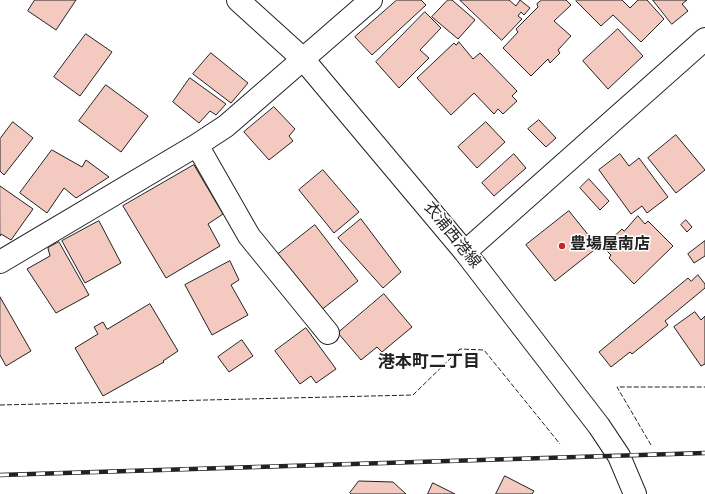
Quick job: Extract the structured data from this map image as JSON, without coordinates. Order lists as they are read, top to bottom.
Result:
{
  "streets": {
    "street": ["衣浦西港線"]
  },
  "districts": ["港本町二丁目"],
  "places": ["豊場屋南店"]
}
